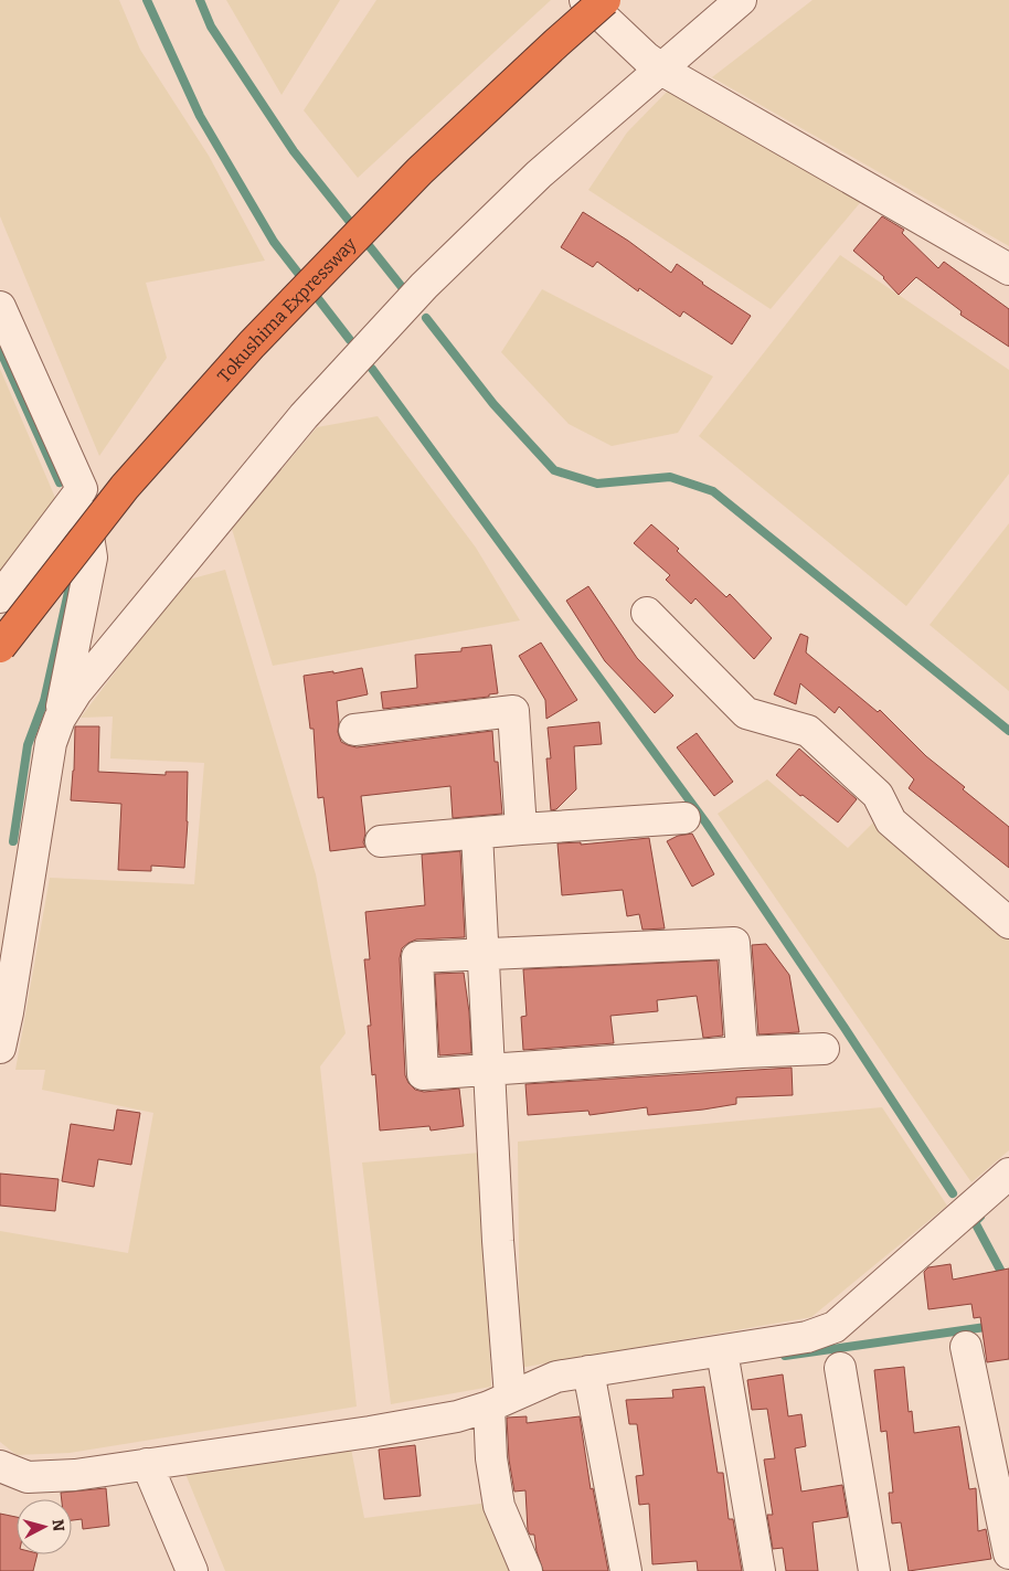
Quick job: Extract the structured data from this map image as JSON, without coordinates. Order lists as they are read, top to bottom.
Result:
{
  "streets": {
    "highway": ["Tokushima Expressway"]
  },
  "north": "right"
}
